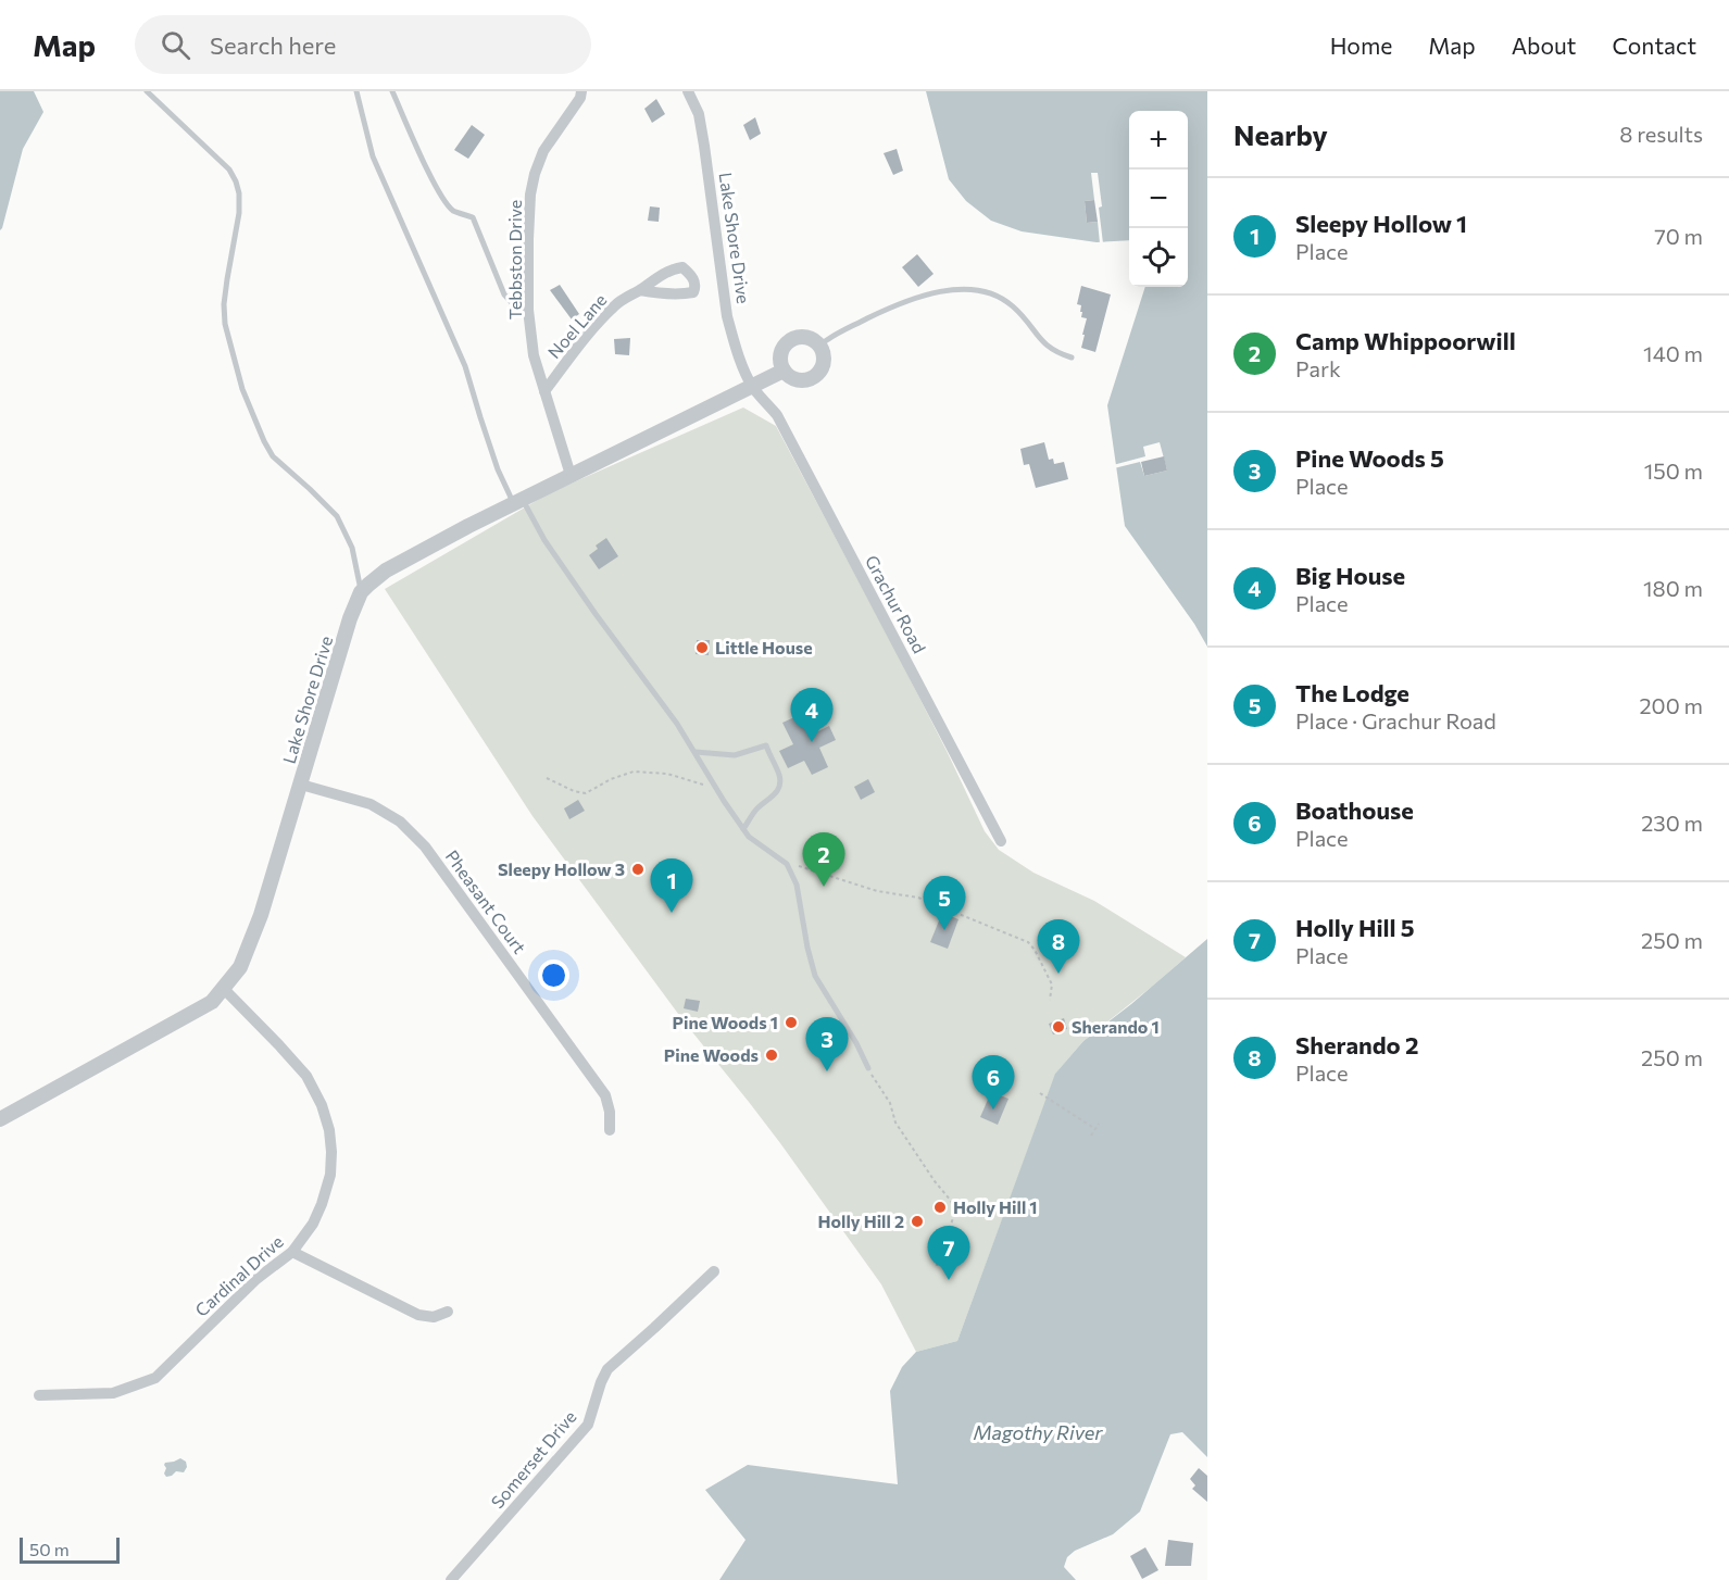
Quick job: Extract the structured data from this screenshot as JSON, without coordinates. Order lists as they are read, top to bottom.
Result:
{
  "streets": {
    "street": [
      "Lake Shore Drive",
      "Tebbston Drive",
      "Noel Lane",
      "Grachur Road",
      "Pheasant Court",
      "Cardinal Drive",
      "Somerset Drive"
    ]
  },
  "crossings": [
    ["Lake Shore Drive", "Tebbston Drive"],
    ["Lake Shore Drive", "Grachur Road"],
    ["Lake Shore Drive", "Pheasant Court"],
    ["Lake Shore Drive", "Cardinal Drive"],
    ["Tebbston Drive", "Noel Lane"]
  ],
  "water": ["Magothy River"],
  "places": [
    "Little House",
    "Sleepy Hollow 3",
    "Pine Woods 1",
    "Sherando 1",
    "Pine Woods",
    "Holly Hill 1",
    "Holly Hill 2"
  ],
  "scale_bar": "50 m",
  "page": {
    "header": "Map",
    "search": "Search here",
    "nav": [
      "Home",
      "Map",
      "About",
      "Contact"
    ],
    "heading": ["Nearby", "8 results"],
    "map_buttons": ["+", "−"],
    "list": [
      {
        "mark": "1",
        "name": "Sleepy Hollow 1",
        "note": "Place",
        "value": "70 m"
      },
      {
        "mark": "2",
        "name": "Camp Whippoorwill",
        "note": "Park",
        "value": "140 m"
      },
      {
        "mark": "3",
        "name": "Pine Woods 5",
        "note": "Place",
        "value": "150 m"
      },
      {
        "mark": "4",
        "name": "Big House",
        "note": "Place",
        "value": "180 m"
      },
      {
        "mark": "5",
        "name": "The Lodge",
        "note": "Place · Grachur Road",
        "value": "200 m"
      },
      {
        "mark": "6",
        "name": "Boathouse",
        "note": "Place",
        "value": "230 m"
      },
      {
        "mark": "7",
        "name": "Holly Hill 5",
        "note": "Place",
        "value": "250 m"
      },
      {
        "mark": "8",
        "name": "Sherando 2",
        "note": "Place",
        "value": "250 m"
      }
    ],
    "pins": [
      "4",
      "2",
      "1",
      "5",
      "8",
      "3",
      "6",
      "7"
    ],
    "scale": "50 m"
  }
}
